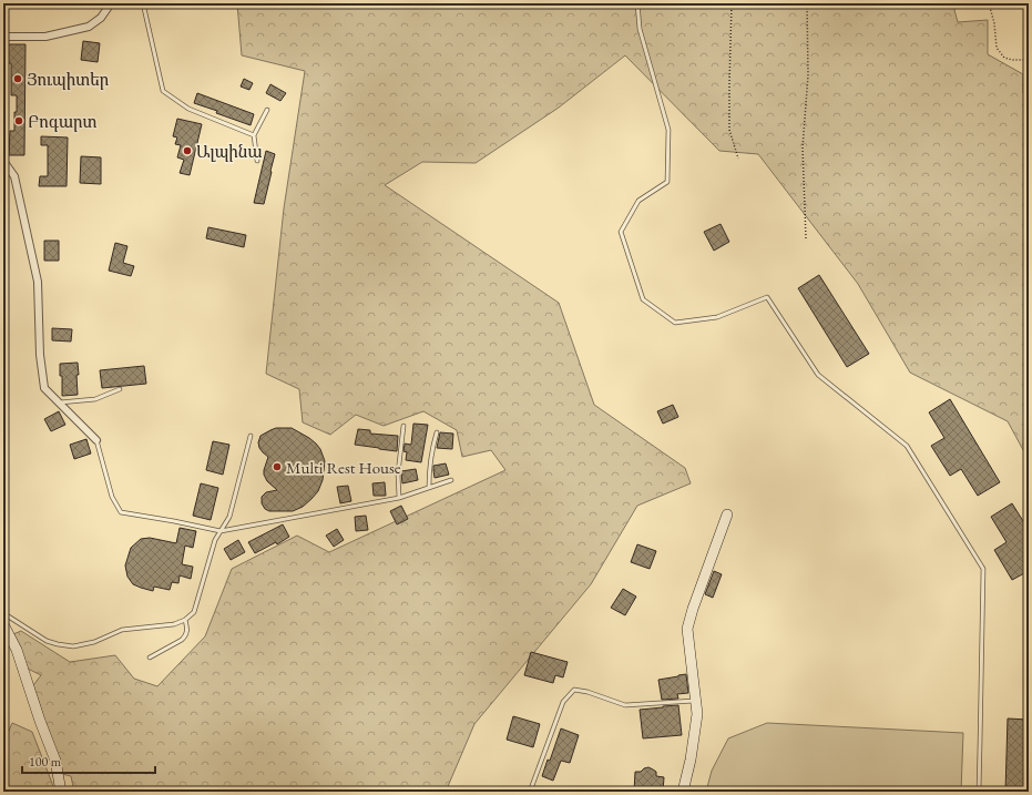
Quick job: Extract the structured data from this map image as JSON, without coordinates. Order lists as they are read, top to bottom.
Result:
{
  "places": [
    "Յուպիտեր",
    "Բոգարտ",
    "Ալպինա",
    "Multi Rest House"
  ],
  "scale_bar": "100 m"
}
